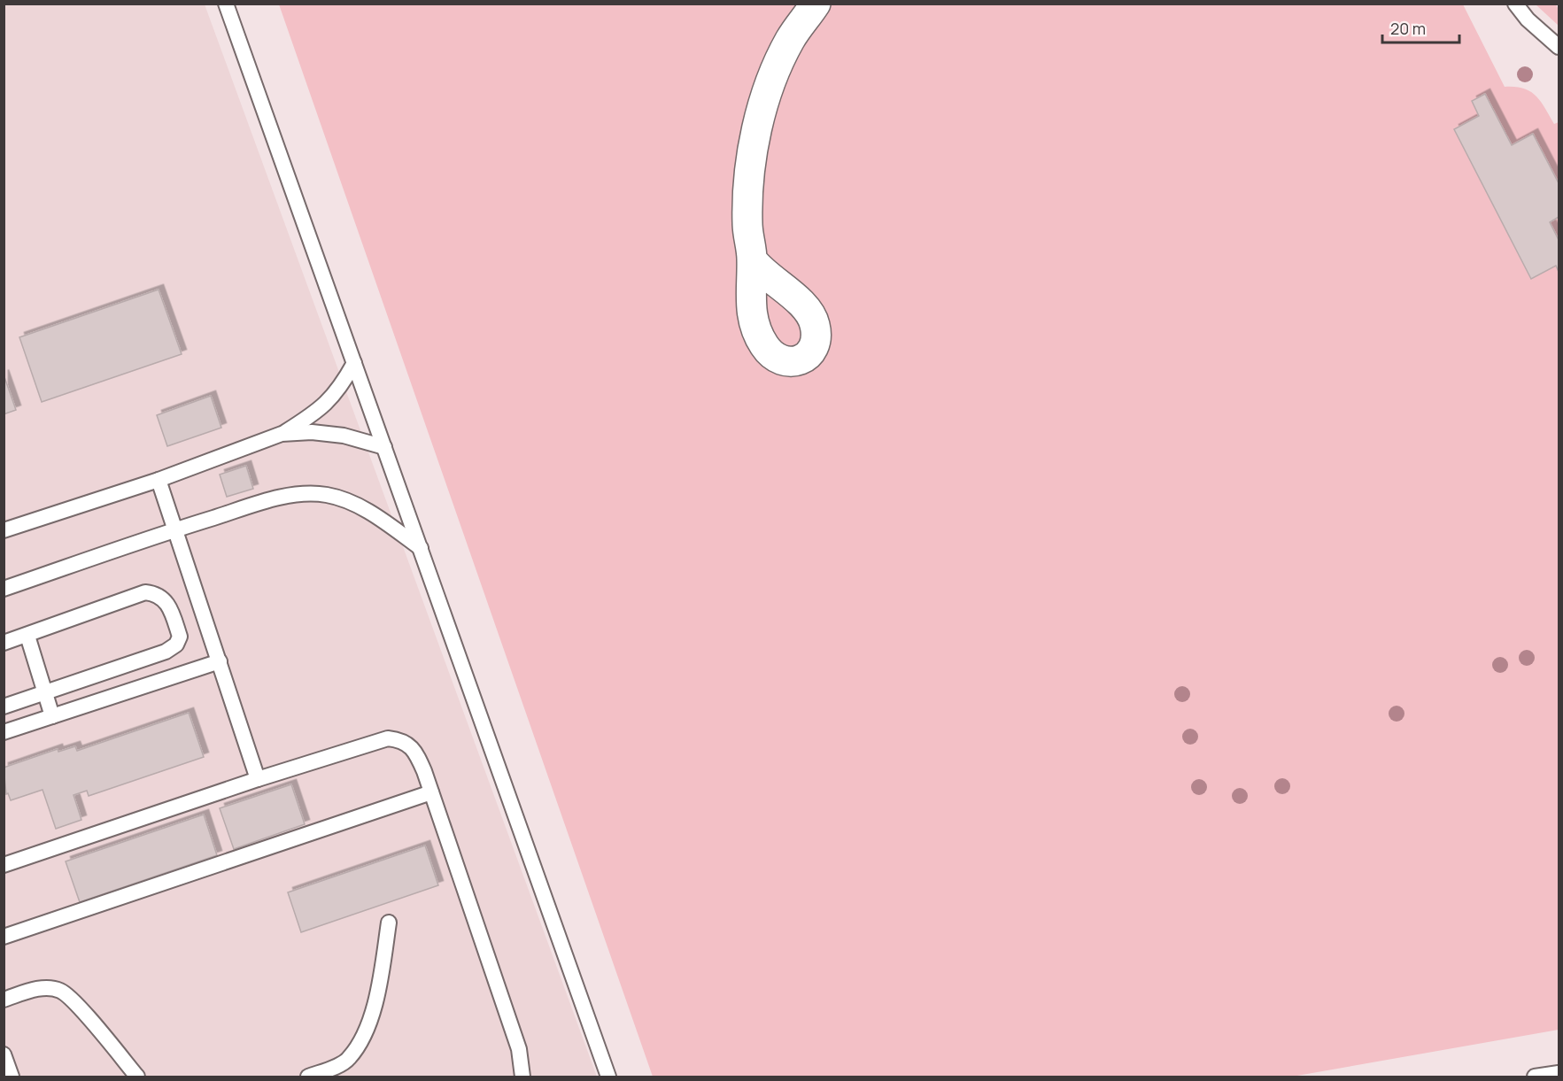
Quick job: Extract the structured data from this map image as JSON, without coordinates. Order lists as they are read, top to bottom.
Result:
{
  "scale_bar": "20 m"
}
